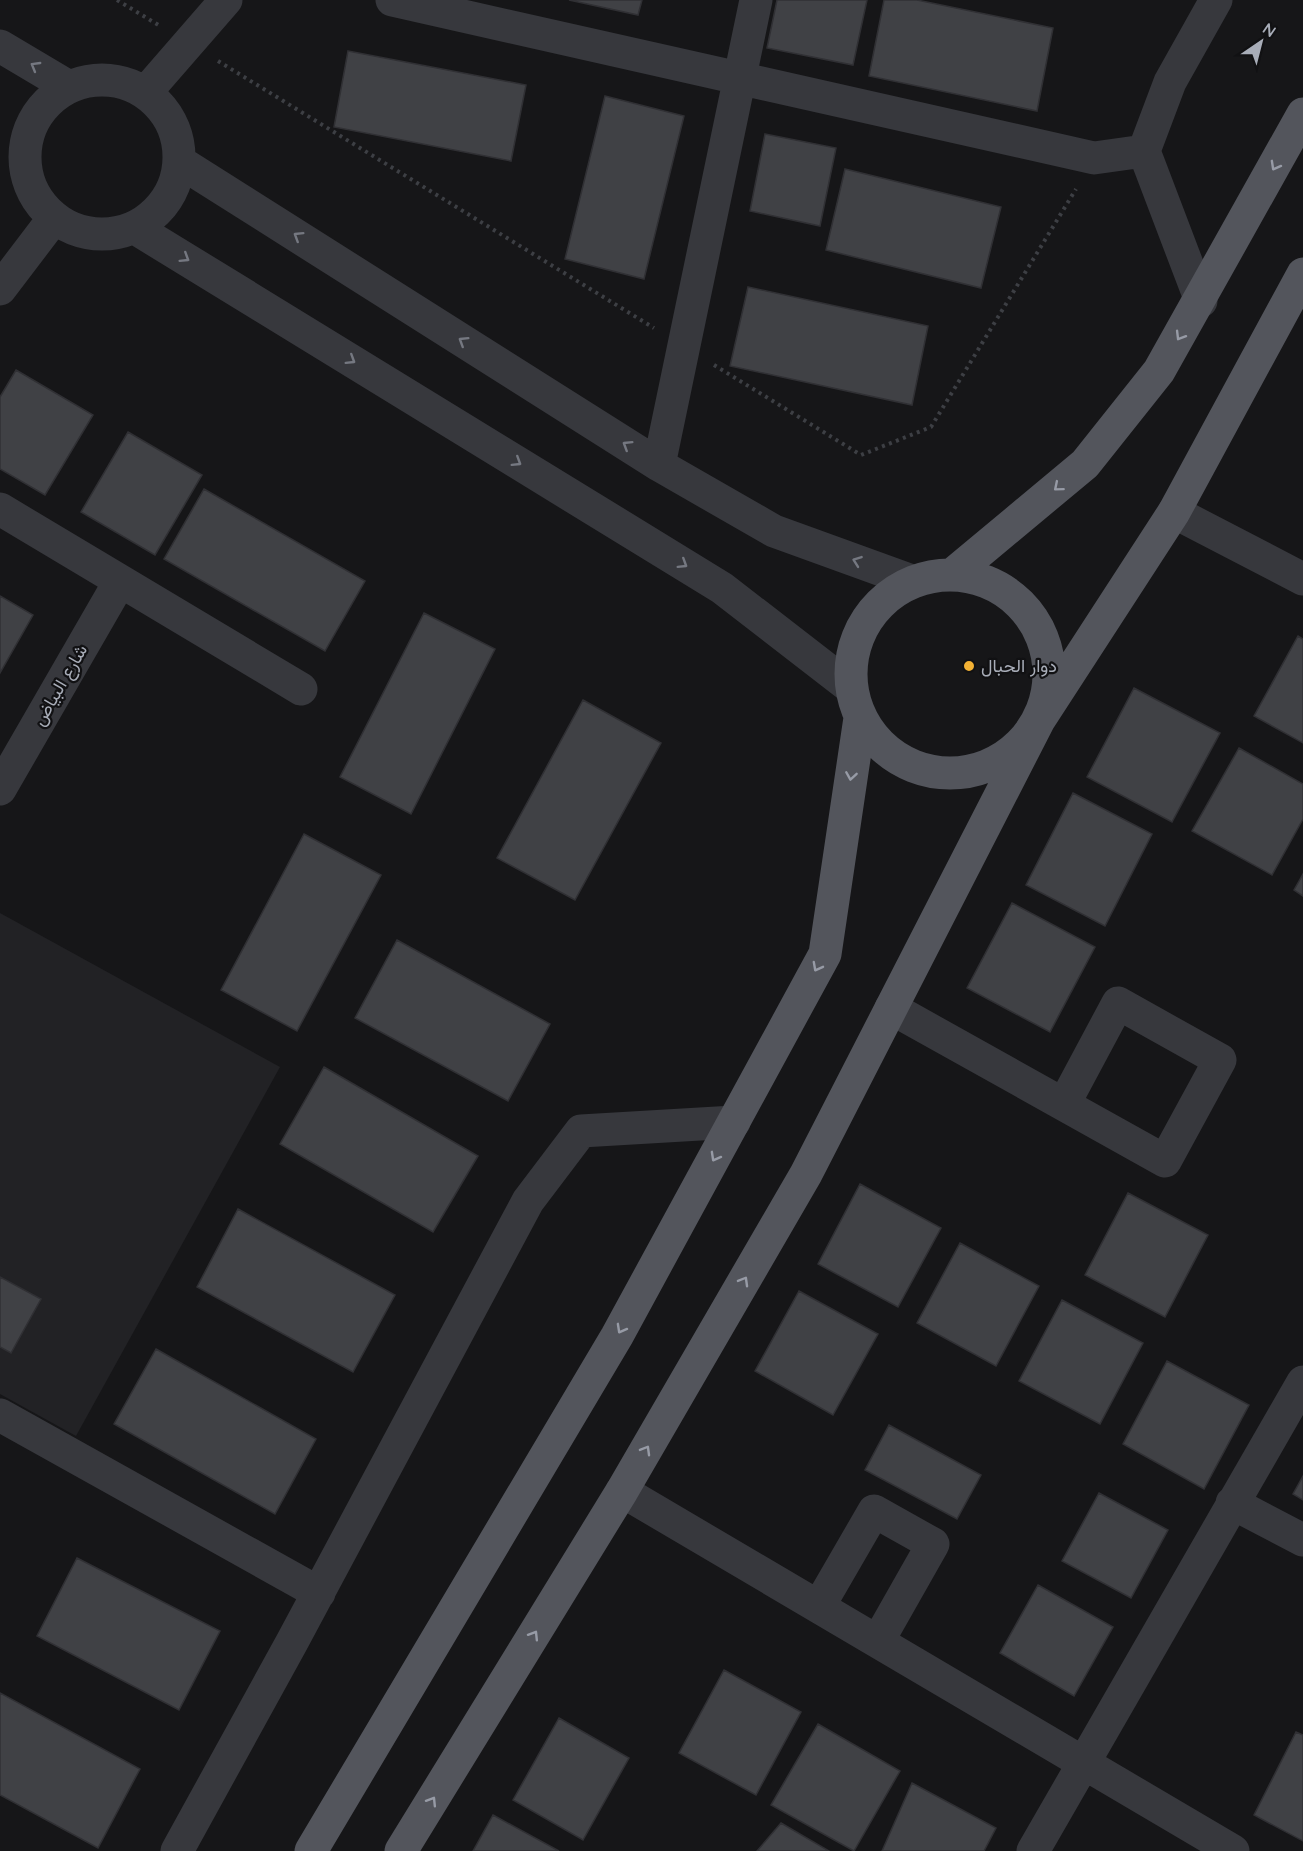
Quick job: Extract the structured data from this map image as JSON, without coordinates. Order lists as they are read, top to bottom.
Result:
{
  "streets": {
    "street": ["شارع البياض"]
  },
  "places": ["دوار الحبال"],
  "north": "top right"
}
